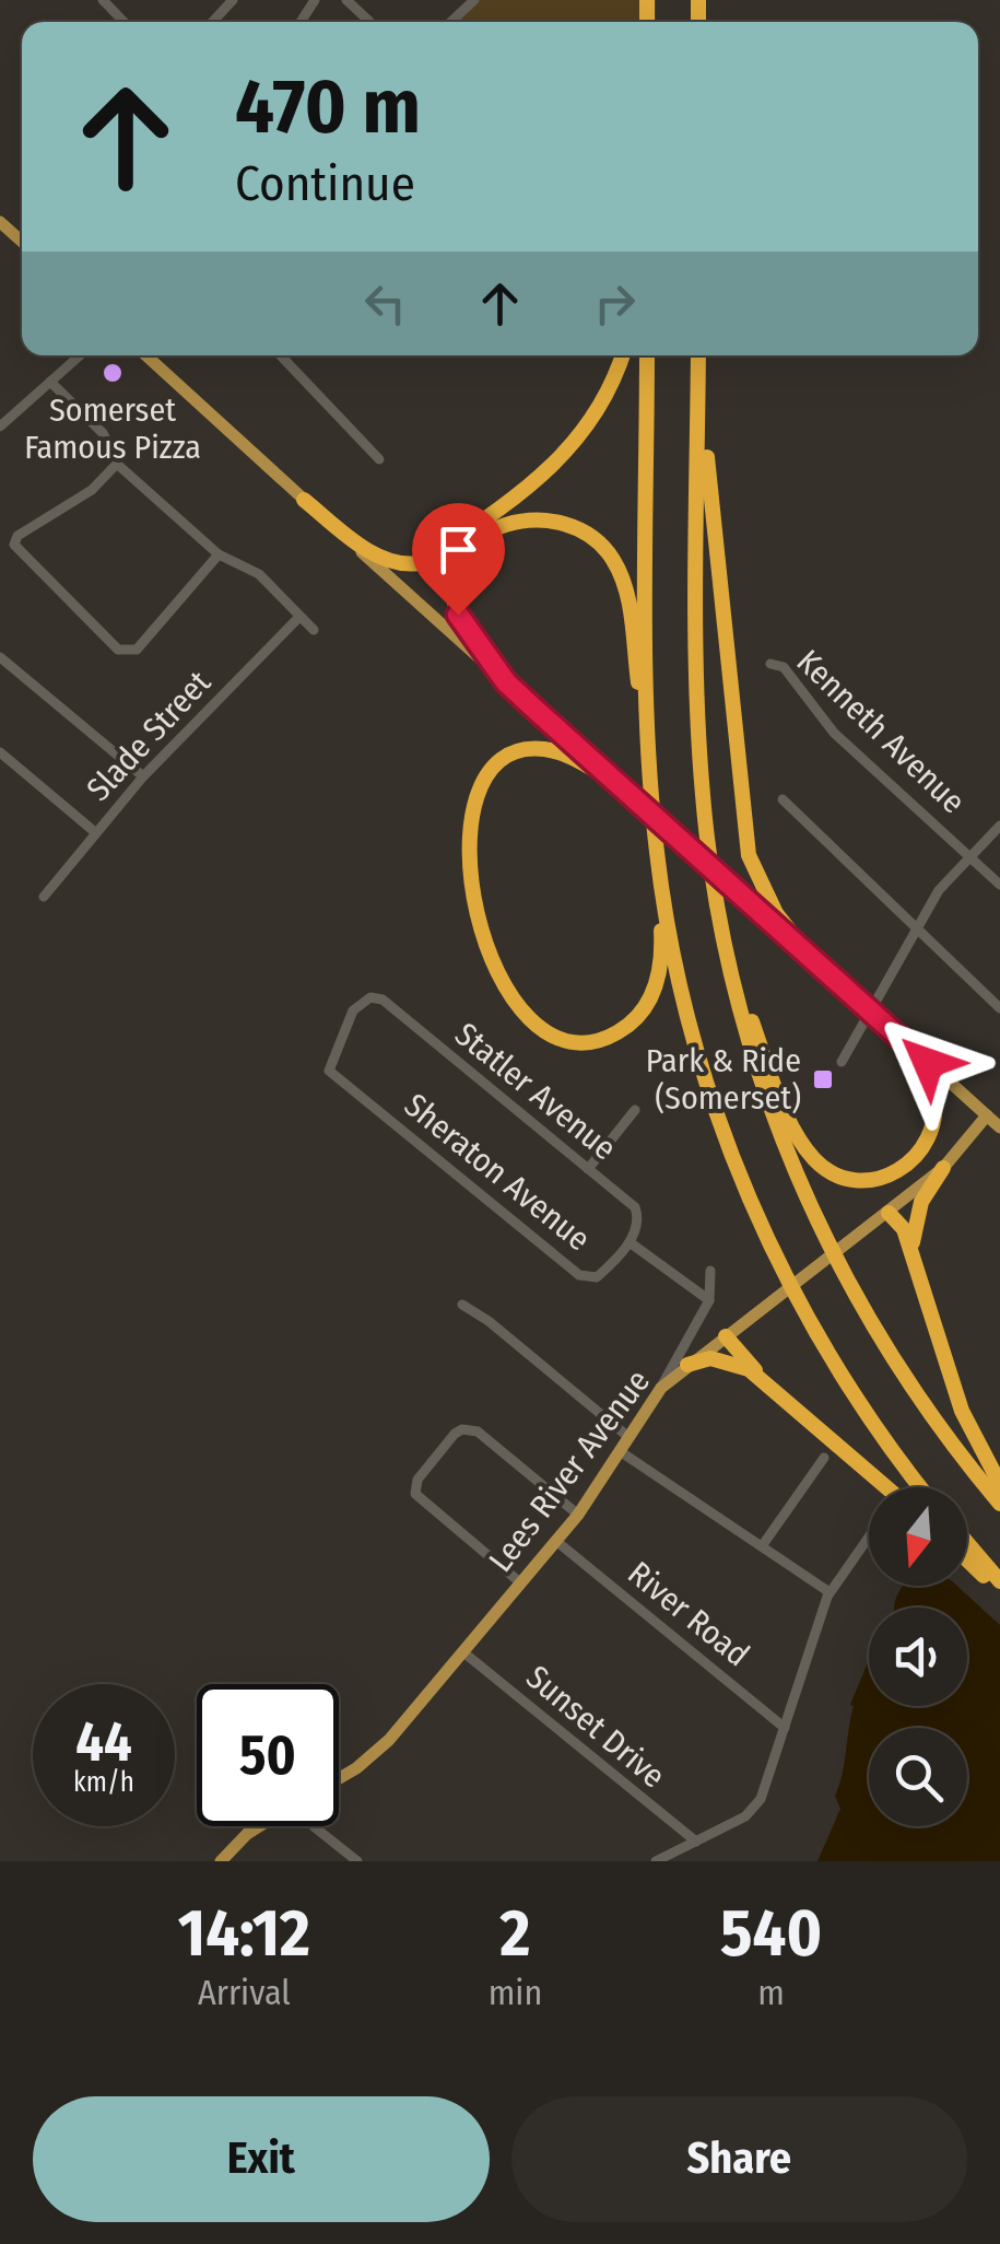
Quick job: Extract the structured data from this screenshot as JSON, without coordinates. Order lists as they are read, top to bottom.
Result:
{
  "streets": {
    "main road": ["Lees River Avenue"],
    "street": [
      "Kenneth Avenue",
      "Slade Street",
      "Statler Avenue",
      "Sheraton Avenue",
      "River Road",
      "Sunset Drive"
    ]
  },
  "crossings": [
    ["Statler Avenue", "Sheraton Avenue"],
    ["Lees River Avenue", "River Road"],
    ["Lees River Avenue", "Sunset Drive"]
  ],
  "places": {
    "other": ["Somerset Famous Pizza"],
    "transit": ["Park & Ride (Somerset)"]
  },
  "north": "bottom",
  "page": {
    "turn": ["470 m", "Continue"],
    "speed": "44 km/h",
    "limit": "50",
    "eta": [
      "14:12",
      "Arrival",
      "2",
      "min",
      "540",
      "m"
    ],
    "buttons": ["Exit", "Share"]
  }
}
